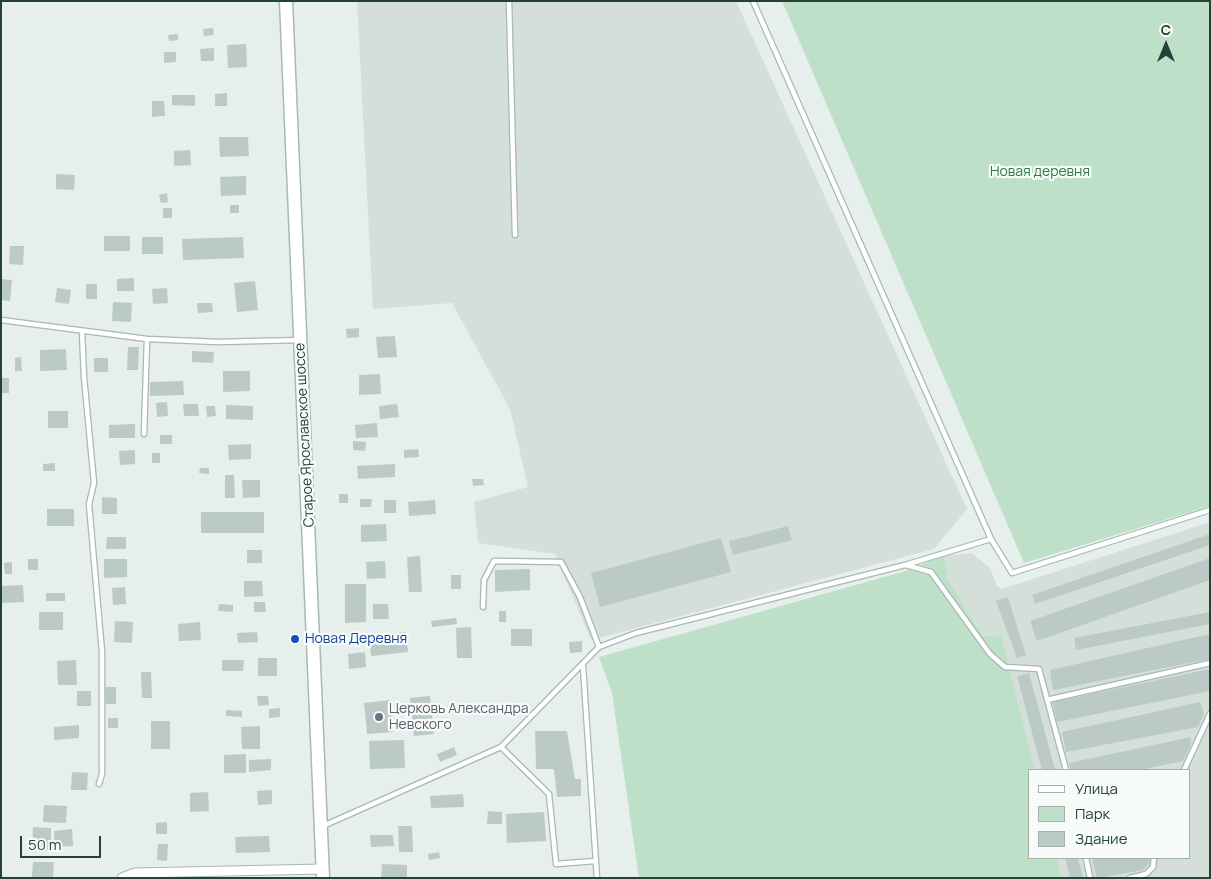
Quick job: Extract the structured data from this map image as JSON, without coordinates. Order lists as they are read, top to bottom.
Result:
{
  "streets": {
    "main road": ["Старое Ярославское шоссе"]
  },
  "parks": ["Новая деревня"],
  "places": ["Новая Деревня", "Церковь Александра Невского"],
  "legend": ["Улица", "Парк", "Здание"],
  "scale_bar": "50 m",
  "north": "top"
}
